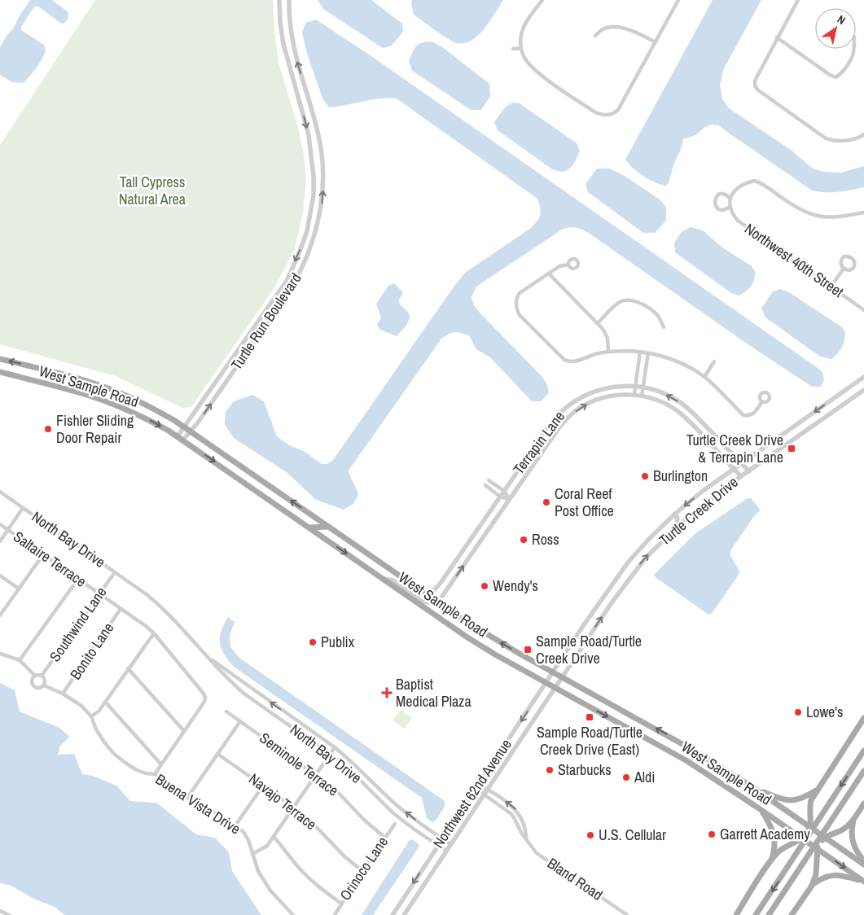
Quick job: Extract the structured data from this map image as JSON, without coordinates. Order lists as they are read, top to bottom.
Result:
{
  "streets": {
    "main road": ["West Sample Road"],
    "street": [
      "Northwest 40th Street",
      "Turtle Run Boulevard",
      "Terrapin Lane",
      "Turtle Creek Drive",
      "North Bay Drive",
      "Saltaire Terrace",
      "Southwind Lane",
      "Bonito Lane",
      "Seminole Terrace",
      "Northwest 62nd Avenue",
      "Navajo Terrace",
      "Buena Vista Drive",
      "Orinoco Lane",
      "Bland Road"
    ]
  },
  "crossings": [
    ["Turtle Run Boulevard", "West Sample Road"],
    ["West Sample Road", "Terrapin Lane"],
    ["West Sample Road", "Turtle Creek Drive"],
    ["West Sample Road", "Northwest 62nd Avenue"],
    ["Terrapin Lane", "Turtle Creek Drive"],
    ["Turtle Creek Drive", "Northwest 62nd Avenue"],
    ["North Bay Drive", "Southwind Lane"],
    ["North Bay Drive", "Northwest 62nd Avenue"],
    ["Saltaire Terrace", "Southwind Lane"],
    ["Saltaire Terrace", "Bonito Lane"],
    ["Southwind Lane", "Buena Vista Drive"],
    ["Bonito Lane", "Buena Vista Drive"],
    ["Seminole Terrace", "Orinoco Lane"],
    ["Northwest 62nd Avenue", "Bland Road"],
    ["Navajo Terrace", "Orinoco Lane"]
  ],
  "parks": ["Tall Cypress Natural Area"],
  "places": {
    "other": [
      "Fishler Sliding Door Repair",
      "Burlington",
      "Coral Reef Post Office",
      "Ross",
      "Wendy's",
      "Publix",
      "Lowe's",
      "Starbucks",
      "Aldi",
      "Garrett Academy",
      "U.S. Cellular"
    ],
    "transit": ["Turtle Creek Drive & Terrapin Lane", "Sample Road/Turtle Creek Drive", "Sample Road/Turtle Creek Drive (East)"],
    "health": ["Baptist Medical Plaza"]
  },
  "north": "top right"
}
